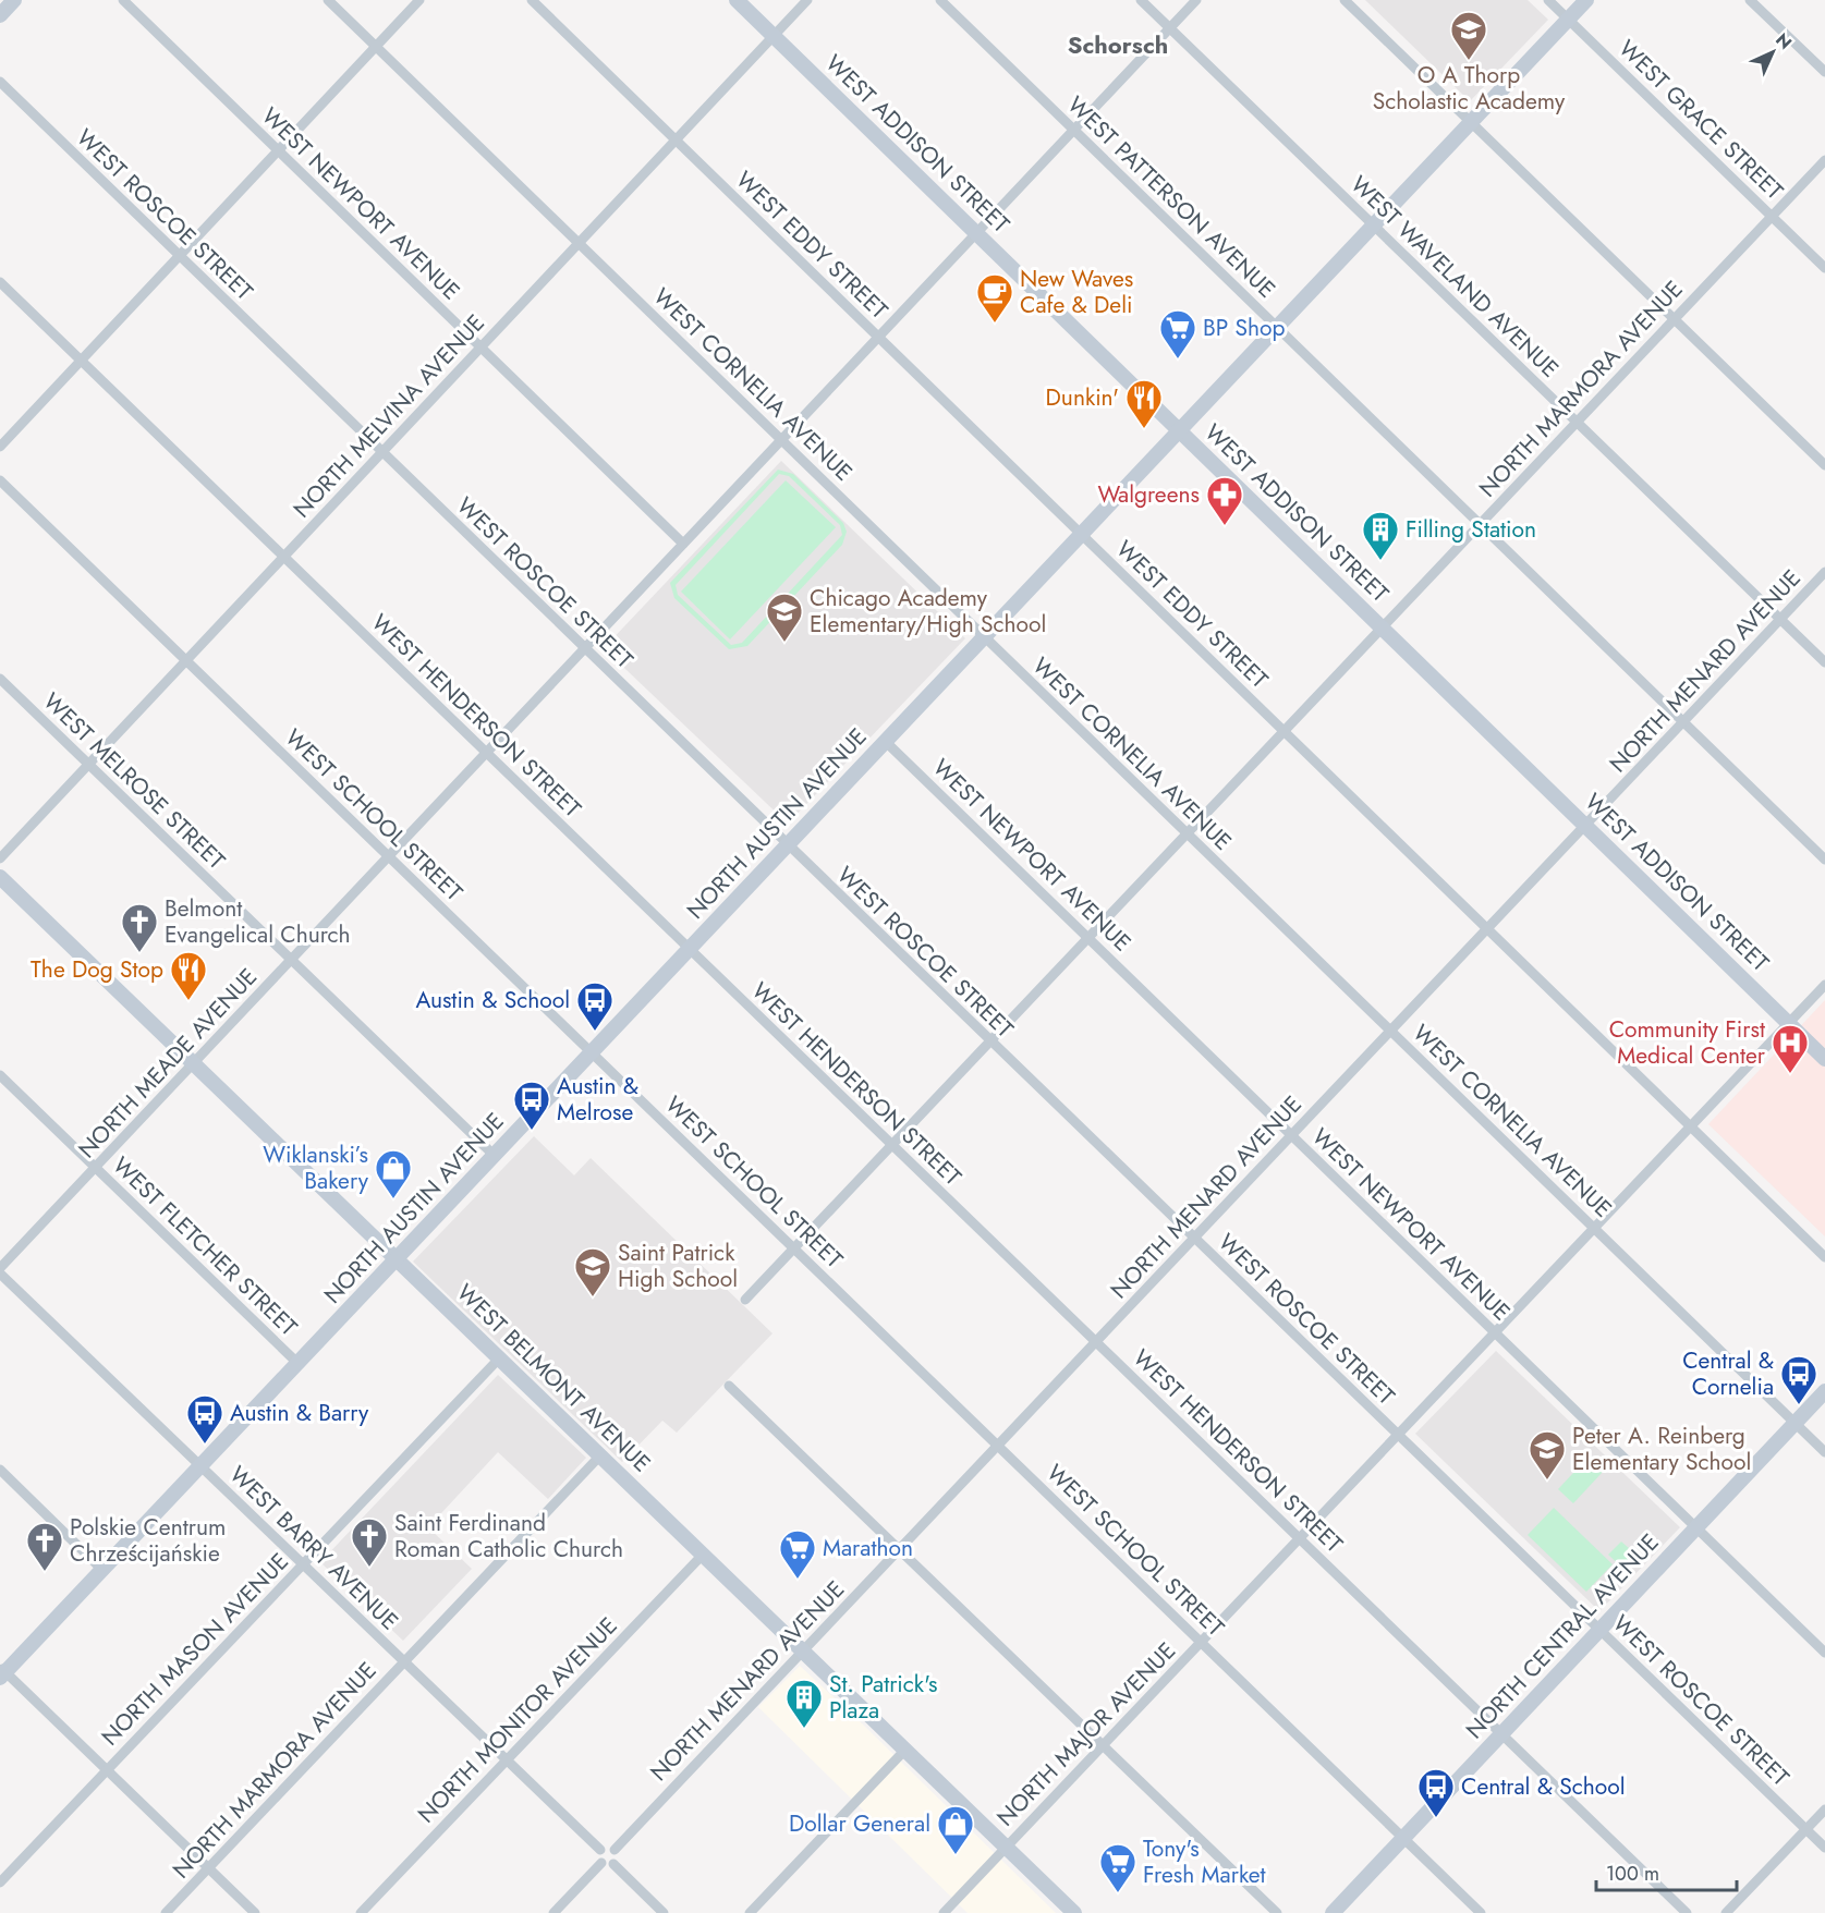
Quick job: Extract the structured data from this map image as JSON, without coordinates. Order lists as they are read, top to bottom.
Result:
{
  "streets": {
    "street": [
      "WEST GRACE STREET",
      "WEST ADDISON STREET",
      "WEST PATTERSON AVENUE",
      "WEST NEWPORT AVENUE",
      "WEST ROSCOE STREET",
      "WEST EDDY STREET",
      "WEST WAVELAND AVENUE",
      "WEST CORNELIA AVENUE",
      "NORTH MARMORA AVENUE",
      "NORTH MELVINA AVENUE",
      "NORTH MENARD AVENUE",
      "WEST HENDERSON STREET",
      "WEST MELROSE STREET",
      "WEST SCHOOL STREET",
      "NORTH AUSTIN AVENUE",
      "NORTH MEADE AVENUE",
      "WEST FLETCHER STREET",
      "WEST BELMONT AVENUE",
      "WEST BARRY AVENUE",
      "NORTH CENTRAL AVENUE",
      "NORTH MASON AVENUE",
      "NORTH MONITOR AVENUE",
      "NORTH MAJOR AVENUE"
    ]
  },
  "crossings": [
    ["WEST GRACE STREET", "NORTH MARMORA AVENUE"],
    ["WEST GRACE STREET", "NORTH AUSTIN AVENUE"],
    ["WEST ADDISON STREET", "NORTH MARMORA AVENUE"],
    ["WEST ADDISON STREET", "NORTH MELVINA AVENUE"],
    ["WEST ADDISON STREET", "NORTH MENARD AVENUE"],
    ["WEST ADDISON STREET", "NORTH AUSTIN AVENUE"],
    ["WEST ADDISON STREET", "NORTH MEADE AVENUE"],
    ["WEST ADDISON STREET", "NORTH MAJOR AVENUE"],
    ["WEST PATTERSON AVENUE", "NORTH MARMORA AVENUE"],
    ["WEST PATTERSON AVENUE", "NORTH MENARD AVENUE"],
    ["WEST PATTERSON AVENUE", "NORTH AUSTIN AVENUE"],
    ["WEST PATTERSON AVENUE", "NORTH MEADE AVENUE"],
    ["WEST NEWPORT AVENUE", "NORTH MARMORA AVENUE"],
    ["WEST NEWPORT AVENUE", "NORTH MELVINA AVENUE"],
    ["WEST NEWPORT AVENUE", "NORTH MENARD AVENUE"],
    ["WEST NEWPORT AVENUE", "NORTH AUSTIN AVENUE"],
    ["WEST NEWPORT AVENUE", "NORTH MEADE AVENUE"],
    ["WEST NEWPORT AVENUE", "NORTH CENTRAL AVENUE"],
    ["WEST NEWPORT AVENUE", "NORTH MAJOR AVENUE"],
    ["WEST ROSCOE STREET", "NORTH MARMORA AVENUE"],
    ["WEST ROSCOE STREET", "NORTH MELVINA AVENUE"],
    ["WEST ROSCOE STREET", "NORTH MENARD AVENUE"],
    ["WEST ROSCOE STREET", "NORTH AUSTIN AVENUE"],
    ["WEST ROSCOE STREET", "NORTH MEADE AVENUE"],
    ["WEST ROSCOE STREET", "NORTH CENTRAL AVENUE"],
    ["WEST ROSCOE STREET", "NORTH MAJOR AVENUE"],
    ["WEST EDDY STREET", "NORTH MARMORA AVENUE"],
    ["WEST EDDY STREET", "NORTH MELVINA AVENUE"],
    ["WEST EDDY STREET", "NORTH MENARD AVENUE"],
    ["WEST EDDY STREET", "NORTH AUSTIN AVENUE"],
    ["WEST EDDY STREET", "NORTH MEADE AVENUE"],
    ["WEST EDDY STREET", "NORTH MAJOR AVENUE"],
    ["WEST WAVELAND AVENUE", "NORTH MARMORA AVENUE"],
    ["WEST WAVELAND AVENUE", "NORTH MENARD AVENUE"],
    ["WEST WAVELAND AVENUE", "NORTH AUSTIN AVENUE"],
    ["WEST WAVELAND AVENUE", "NORTH MEADE AVENUE"],
    ["WEST CORNELIA AVENUE", "NORTH MARMORA AVENUE"],
    ["WEST CORNELIA AVENUE", "NORTH MELVINA AVENUE"],
    ["WEST CORNELIA AVENUE", "NORTH MENARD AVENUE"],
    ["WEST CORNELIA AVENUE", "NORTH AUSTIN AVENUE"],
    ["WEST CORNELIA AVENUE", "NORTH MEADE AVENUE"],
    ["WEST CORNELIA AVENUE", "NORTH CENTRAL AVENUE"],
    ["WEST CORNELIA AVENUE", "NORTH MAJOR AVENUE"],
    ["NORTH MARMORA AVENUE", "WEST HENDERSON STREET"],
    ["NORTH MARMORA AVENUE", "WEST SCHOOL STREET"],
    ["NORTH MARMORA AVENUE", "WEST BELMONT AVENUE"],
    ["NORTH MARMORA AVENUE", "WEST BARRY AVENUE"],
    ["NORTH MELVINA AVENUE", "WEST HENDERSON STREET"],
    ["NORTH MELVINA AVENUE", "WEST MELROSE STREET"],
    ["NORTH MELVINA AVENUE", "WEST SCHOOL STREET"],
    ["NORTH MENARD AVENUE", "WEST HENDERSON STREET"],
    ["NORTH MENARD AVENUE", "WEST SCHOOL STREET"],
    ["NORTH MENARD AVENUE", "WEST BELMONT AVENUE"],
    ["NORTH MENARD AVENUE", "WEST BARRY AVENUE"],
    ["WEST HENDERSON STREET", "NORTH AUSTIN AVENUE"],
    ["WEST HENDERSON STREET", "NORTH MEADE AVENUE"],
    ["WEST HENDERSON STREET", "NORTH CENTRAL AVENUE"],
    ["WEST HENDERSON STREET", "NORTH MAJOR AVENUE"],
    ["WEST MELROSE STREET", "NORTH AUSTIN AVENUE"],
    ["WEST MELROSE STREET", "NORTH MEADE AVENUE"],
    ["WEST SCHOOL STREET", "NORTH AUSTIN AVENUE"],
    ["WEST SCHOOL STREET", "NORTH MEADE AVENUE"],
    ["WEST SCHOOL STREET", "NORTH CENTRAL AVENUE"],
    ["WEST SCHOOL STREET", "NORTH MAJOR AVENUE"],
    ["NORTH AUSTIN AVENUE", "WEST FLETCHER STREET"],
    ["NORTH AUSTIN AVENUE", "WEST BELMONT AVENUE"],
    ["NORTH AUSTIN AVENUE", "WEST BARRY AVENUE"],
    ["NORTH MEADE AVENUE", "WEST FLETCHER STREET"],
    ["NORTH MEADE AVENUE", "WEST BELMONT AVENUE"],
    ["WEST BELMONT AVENUE", "NORTH MASON AVENUE"],
    ["WEST BELMONT AVENUE", "NORTH MONITOR AVENUE"],
    ["WEST BELMONT AVENUE", "NORTH MAJOR AVENUE"],
    ["WEST BARRY AVENUE", "NORTH MASON AVENUE"],
    ["WEST BARRY AVENUE", "NORTH MONITOR AVENUE"]
  ],
  "districts": ["Schorsch"],
  "places": {
    "school or university": [
      "O A Thorp Scholastic Academy",
      "Chicago Academy Elementary/High School",
      "Saint Patrick High School",
      "Peter A. Reinberg Elementary School"
    ],
    "cafe": ["New Waves Cafe & Deli"],
    "supermarket": ["BP Shop", "Marathon", "Tony's Fresh Market"],
    "restaurant": ["Dunkin'", "The Dog Stop"],
    "pharmacy": ["Walgreens"],
    "building": ["Filling Station", "St. Patrick's Plaza"],
    "church": ["Belmont Evangelical Church", "Saint Ferdinand Roman Catholic Church", "Polskie Centrum Chrześcijańskie"],
    "bus stop": [
      "Austin & School",
      "Austin & Melrose",
      "Central & Cornelia",
      "Austin & Barry",
      "Central & School"
    ],
    "hospital": ["Community First Medical Center"],
    "shop": ["Wiklanski’s Bakery", "Dollar General"]
  },
  "scale_bar": "100 m",
  "north": "top right"
}
